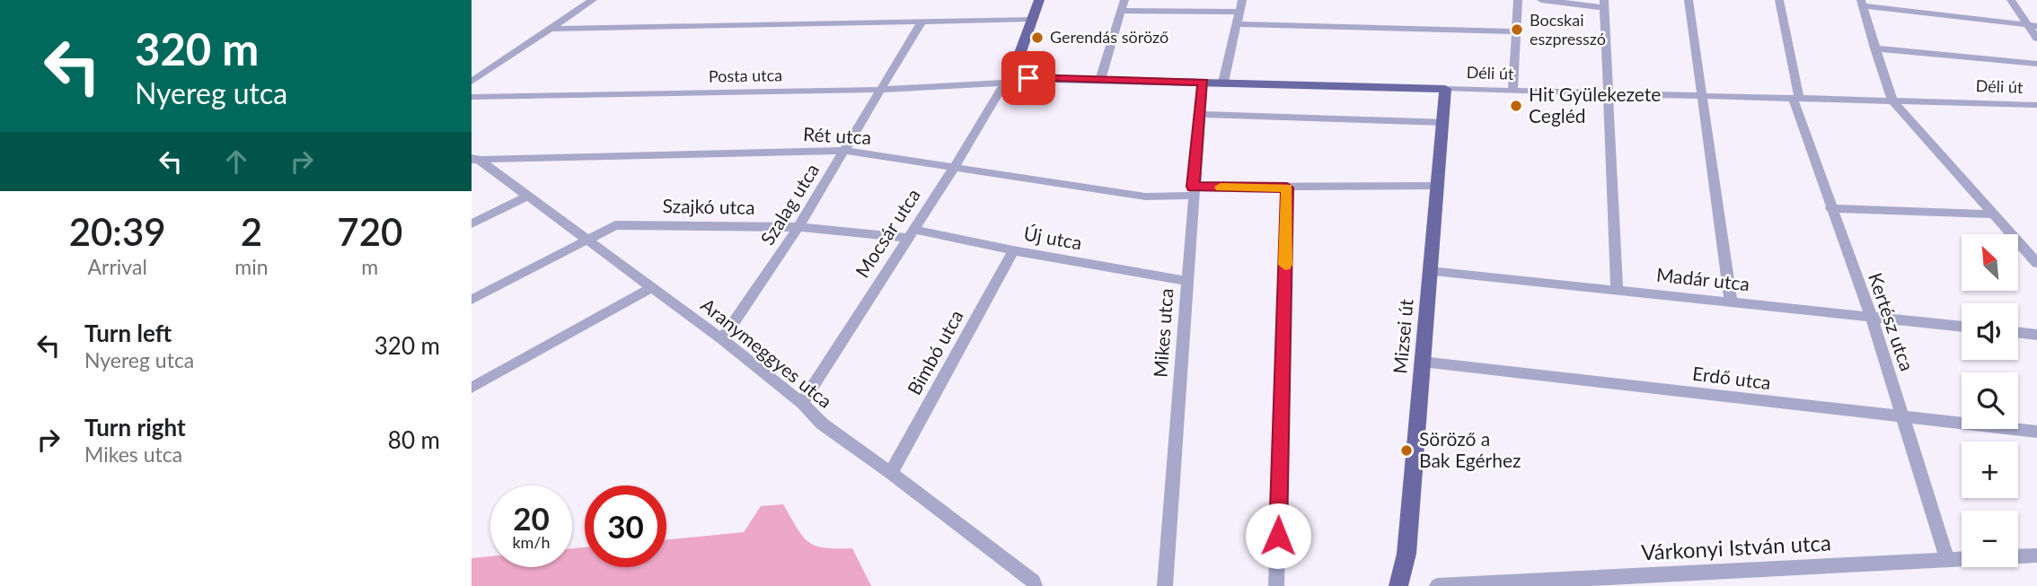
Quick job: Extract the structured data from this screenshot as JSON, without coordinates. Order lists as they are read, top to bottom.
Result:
{
  "streets": {
    "main road": ["Déli út", "Mizsei út"],
    "street": [
      "Posta utca",
      "Rét utca",
      "Szalag utca",
      "Szajkó utca",
      "Mocsár utca",
      "Új utca",
      "Madár utca",
      "Kertész utca",
      "Mikes utca",
      "Bimbó utca",
      "Aranymeggyes utca",
      "Erdő utca",
      "Várkonyi István utca"
    ]
  },
  "crossings": [
    ["Déli út", "Posta utca"],
    ["Déli út", "Kertész utca"],
    ["Déli út", "Mikes utca"],
    ["Déli út", "Mizsei út"],
    ["Posta utca", "Szalag utca"],
    ["Posta utca", "Mocsár utca"],
    ["Rét utca", "Szalag utca"],
    ["Rét utca", "Mocsár utca"],
    ["Rét utca", "Mikes utca"],
    ["Rét utca", "Mizsei út"],
    ["Rét utca", "Aranymeggyes utca"],
    ["Szalag utca", "Szajkó utca"],
    ["Szalag utca", "Aranymeggyes utca"],
    ["Szajkó utca", "Mocsár utca"],
    ["Szajkó utca", "Új utca"],
    ["Szajkó utca", "Aranymeggyes utca"],
    ["Mocsár utca", "Új utca"],
    ["Mocsár utca", "Aranymeggyes utca"],
    ["Új utca", "Mikes utca"],
    ["Új utca", "Bimbó utca"],
    ["Madár utca", "Kertész utca"],
    ["Madár utca", "Mizsei út"],
    ["Kertész utca", "Erdő utca"],
    ["Kertész utca", "Várkonyi István utca"],
    ["Mizsei út", "Erdő utca"],
    ["Bimbó utca", "Aranymeggyes utca"]
  ],
  "places": [
    "Bocskai eszpresszó",
    "Gerendás söröző",
    "Hit Gyülekezete Cegléd",
    "Söröző a Bak Egérhez"
  ],
  "north": "top left",
  "page": {
    "turn": ["320 m", "Nyereg utca"],
    "eta": [
      "20:39",
      "Arrival",
      "2",
      "min",
      "720",
      "m"
    ],
    "map_buttons": ["+", "−"],
    "list": [
      {
        "name": "Turn left",
        "note": "Nyereg utca",
        "value": "320 m"
      },
      {
        "name": "Turn right",
        "note": "Mikes utca",
        "value": "80 m"
      }
    ],
    "speed": "20 km/h",
    "limit": "30"
  }
}
